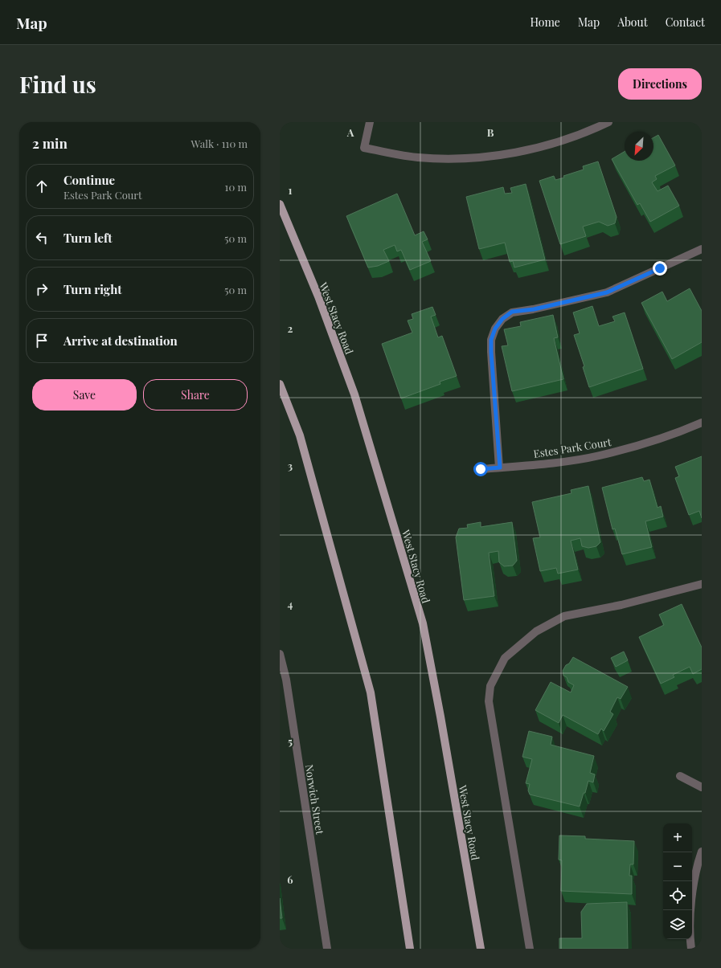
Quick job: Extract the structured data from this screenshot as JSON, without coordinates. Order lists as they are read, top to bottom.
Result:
{
  "streets": {
    "main road": ["West Stacy Road"],
    "street": ["Estes Park Court", "Norwich Street"]
  },
  "north": "bottom left",
  "page": {
    "header": "Map",
    "nav": [
      "Home",
      "Map",
      "About",
      "Contact"
    ],
    "buttons": [
      "Directions",
      ["Save", "Share"]
    ],
    "title": "Find us",
    "heading": ["2 min", "Walk · 110 m"],
    "list": [
      ["Continue", "Estes Park Court", "10 m"],
      ["Turn left", "50 m"],
      ["Turn right", "50 m"],
      "Arrive at destination"
    ],
    "map_buttons": ["+", "−"]
  },
  "grid": {
    "columns": ["A", "B"],
    "rows": [
      "1",
      "2",
      "3",
      "4",
      "5",
      "6"
    ]
  }
}
